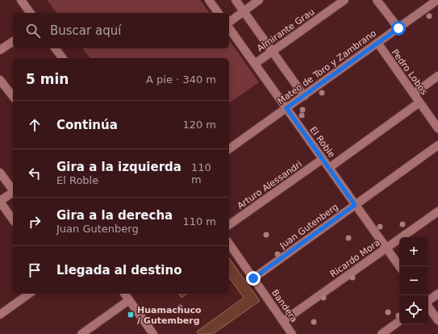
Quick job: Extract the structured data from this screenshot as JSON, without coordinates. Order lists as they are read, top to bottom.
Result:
{
  "streets": {
    "street": [
      "Almirante Grau",
      "Mateo de Toro y Zambrano",
      "Pedro Lobos",
      "El Roble",
      "Arturo Alessandri",
      "Juan Gutenberg",
      "Ricardo Mora",
      "Bandera"
    ]
  },
  "crossings": [
    ["Almirante Grau", "El Roble"],
    ["Mateo de Toro y Zambrano", "Pedro Lobos"],
    ["Mateo de Toro y Zambrano", "El Roble"],
    ["El Roble", "Arturo Alessandri"],
    ["El Roble", "Juan Gutenberg"],
    ["El Roble", "Ricardo Mora"],
    ["Juan Gutenberg", "Bandera"],
    ["Ricardo Mora", "Bandera"]
  ],
  "places": {
    "transit": ["Huamachuco / Gutemberg"]
  },
  "page": {
    "search": "Buscar aquí",
    "heading": ["5 min", "A pie · 340 m"],
    "list": [
      ["Continúa", "120 m"],
      ["Gira a la izquierda", "El Roble", "110 m"],
      ["Gira a la derecha", "Juan Gutenberg", "110 m"],
      "Llegada al destino"
    ],
    "map_buttons": ["+", "−"]
  }
}
